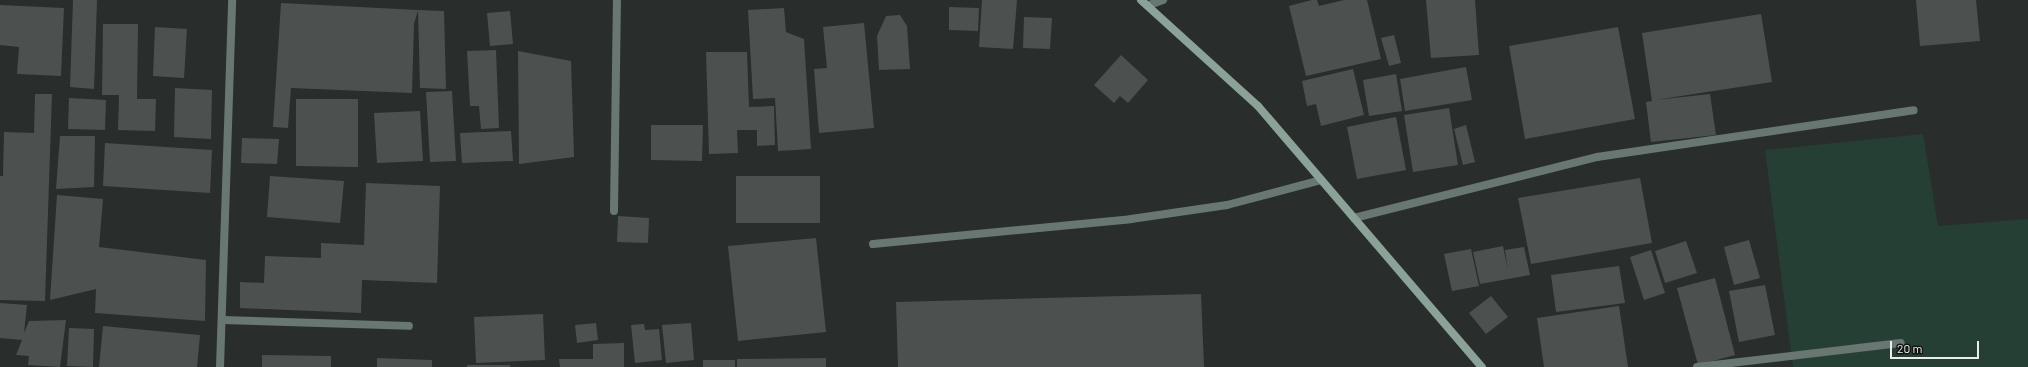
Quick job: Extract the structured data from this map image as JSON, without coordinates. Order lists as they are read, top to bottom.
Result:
{
  "scale_bar": "20 m"
}
